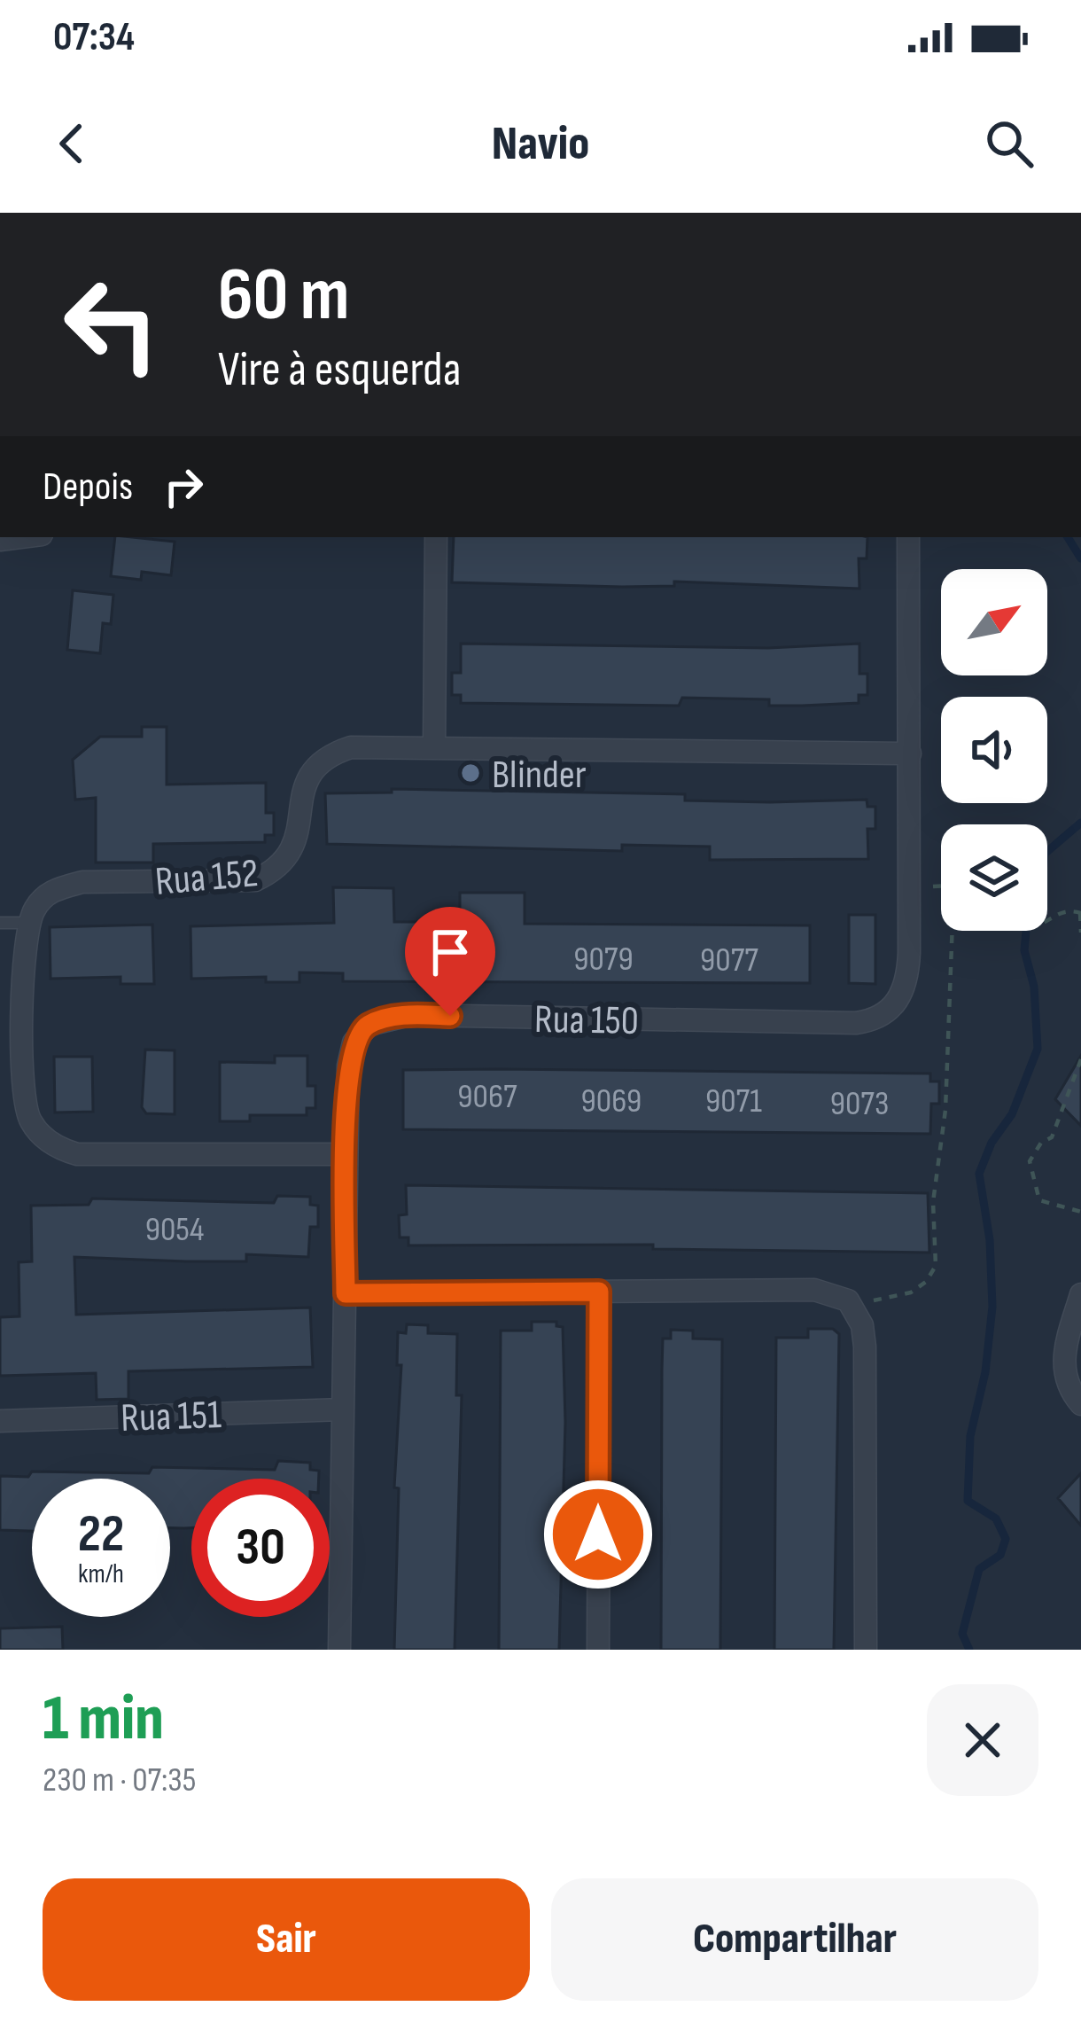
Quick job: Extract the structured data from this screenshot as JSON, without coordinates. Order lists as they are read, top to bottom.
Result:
{
  "streets": {
    "street": ["Rua 152", "Rua 150", "Rua 151"]
  },
  "crossings": [
    ["Rua 152", "Rua 150"],
    ["Rua 150", "Rua 151"]
  ],
  "places": ["Blinder"],
  "house_numbers": [
    "9079",
    "9077",
    "9067",
    "9069",
    "9071",
    "9073",
    "9054"
  ],
  "north": "top right",
  "page": {
    "status": "07:34",
    "header": "Navio",
    "turn": ["60 m", "Vire à esquerda"],
    "then": "Depois",
    "speed": "22 km/h",
    "limit": "30",
    "heading": ["1 min", "230 m · 07:35"],
    "buttons": ["Sair", "Compartilhar"]
  }
}
